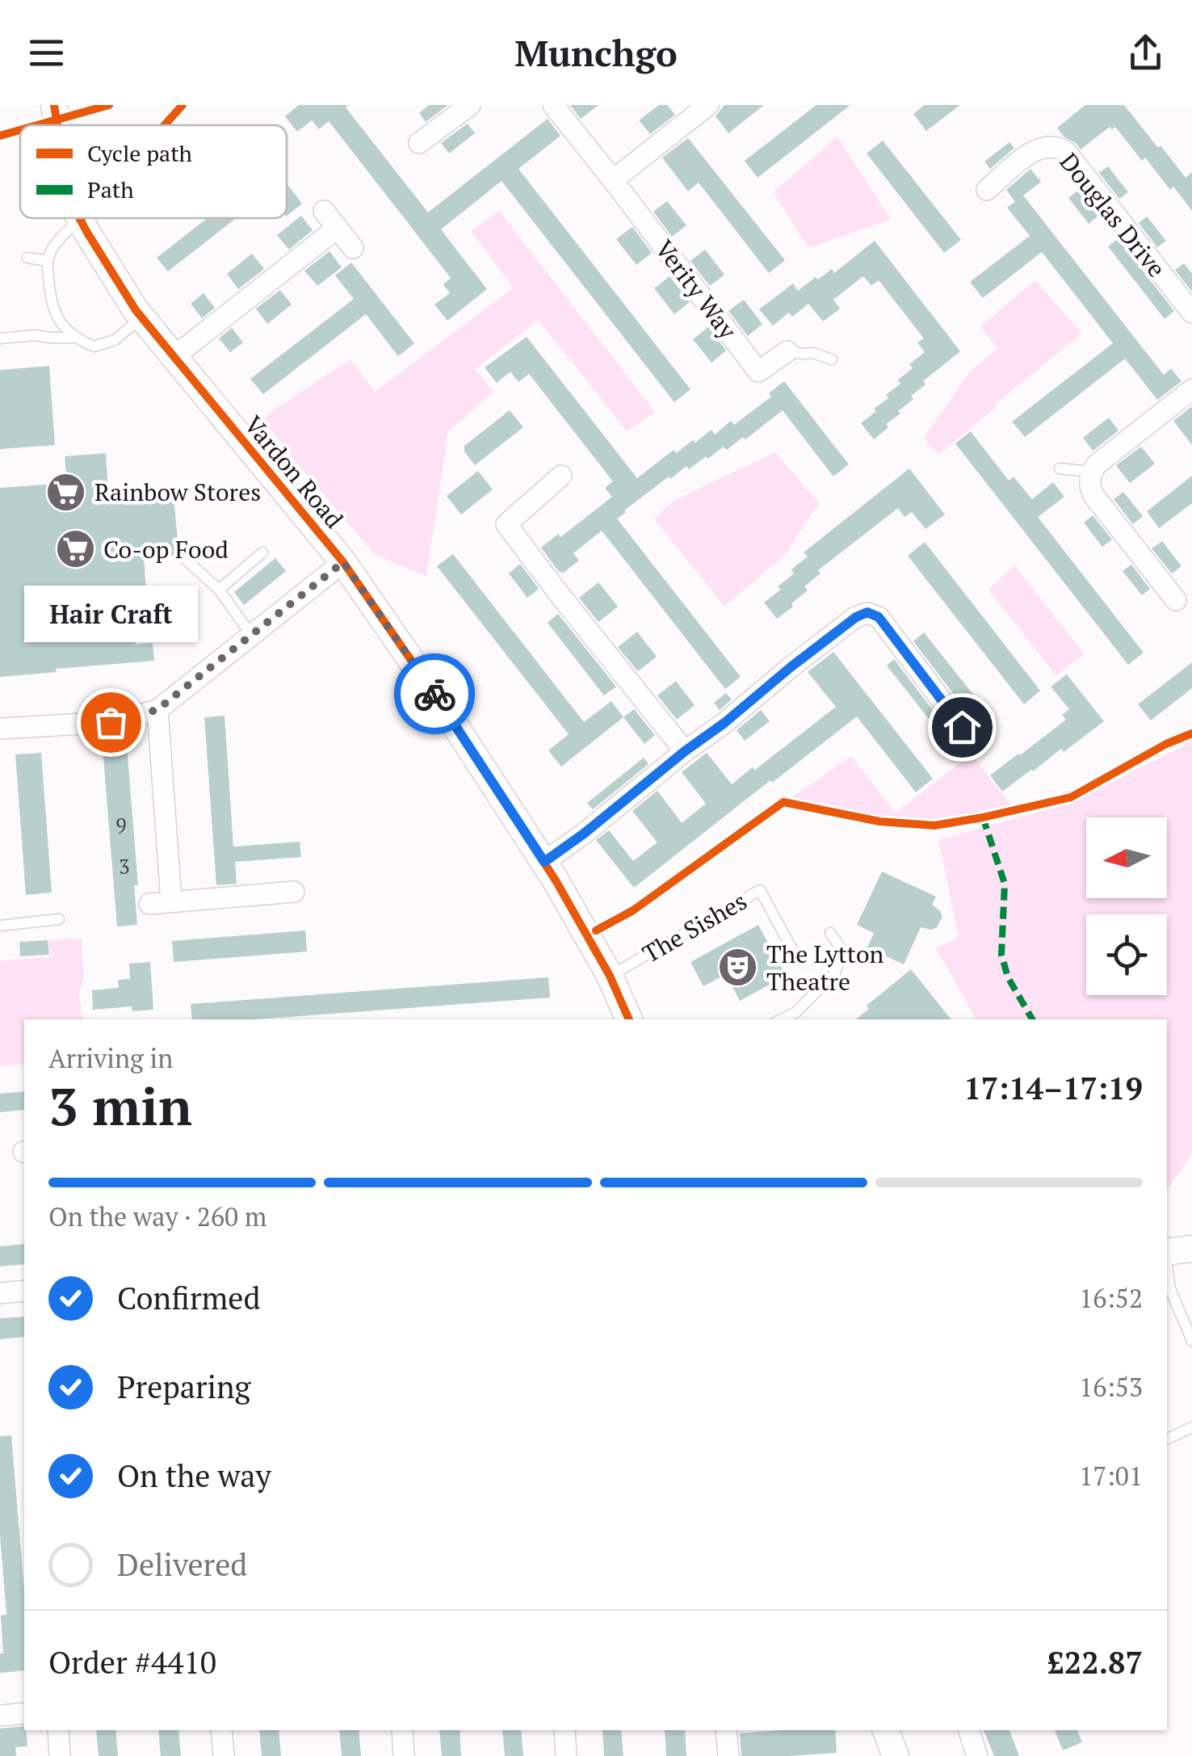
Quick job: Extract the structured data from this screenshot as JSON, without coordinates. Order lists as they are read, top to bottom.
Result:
{
  "streets": {
    "street": ["Douglas Drive", "Verity Way", "Vardon Road"],
    "lane": ["The Sishes"]
  },
  "crossings": [
    ["Vardon Road", "The Sishes"]
  ],
  "places": {
    "supermarket": ["Rainbow Stores", "Co-op Food"],
    "other": ["Hair Craft"],
    "theatre": ["The Lytton Theatre"]
  },
  "house_numbers": ["9", "3"],
  "legend": ["Cycle path", "Path"],
  "north": "left",
  "page": {
    "header": "Munchgo",
    "bubble": "Hair Craft",
    "heading": ["3 min", "Arriving in", "17:14–17:19"],
    "panel": ["Order #4410", "£22.87"],
    "bar": "On the way · 260 m",
    "list": [
      ["Confirmed", "16:52"],
      ["Preparing", "16:53"],
      ["On the way", "17:01"],
      "Delivered"
    ]
  }
}
